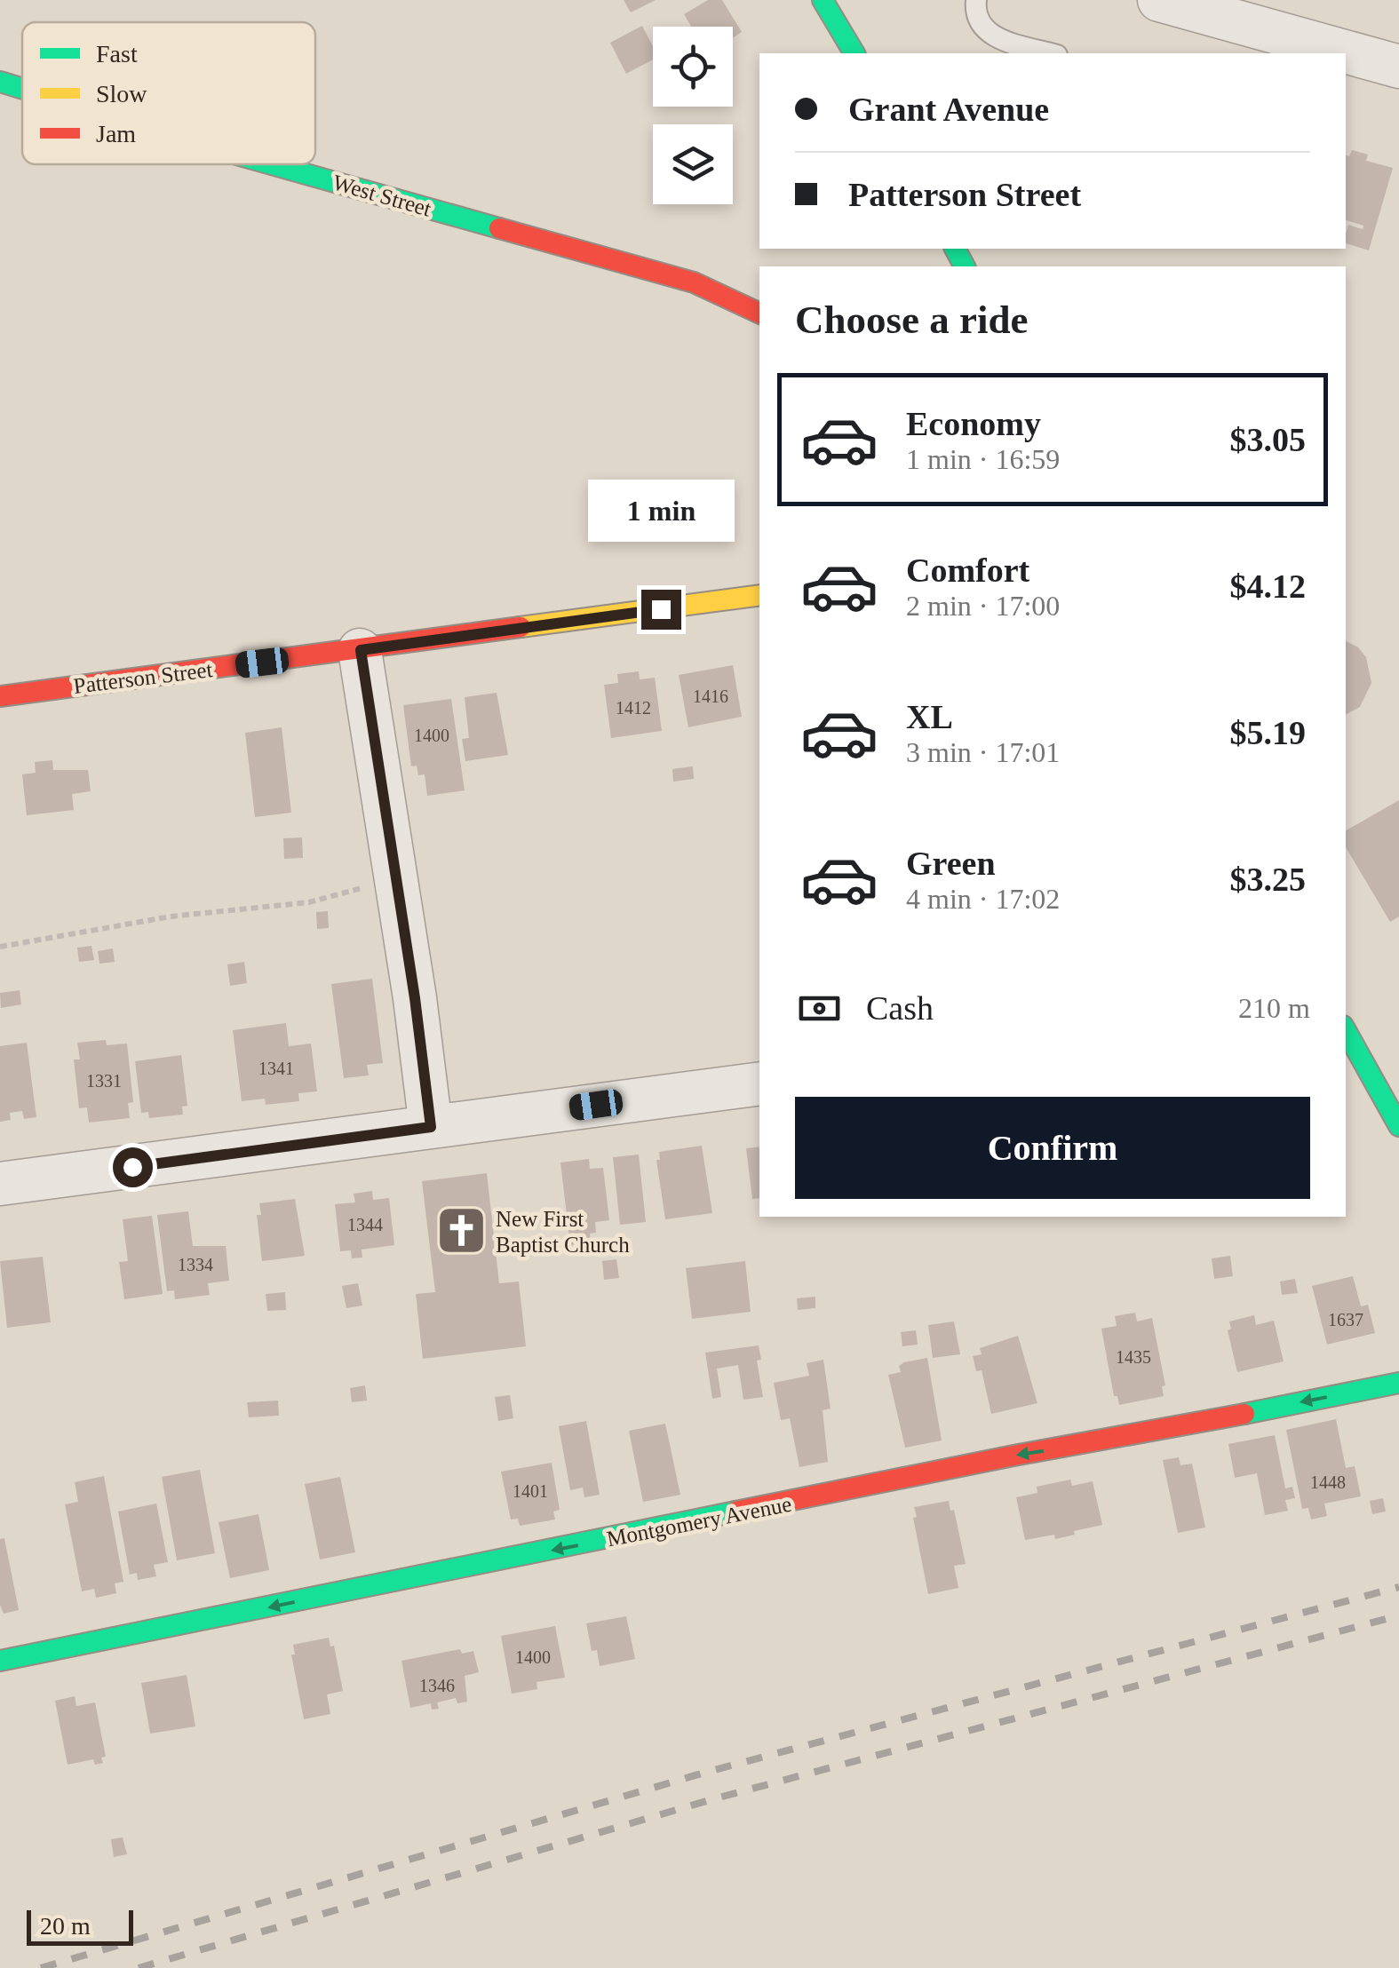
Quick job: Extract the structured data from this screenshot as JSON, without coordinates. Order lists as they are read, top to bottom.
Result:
{
  "streets": {
    "street": ["West Street", "Patterson Street", "Montgomery Avenue"]
  },
  "one_way": ["Montgomery Avenue"],
  "places": {
    "church": ["New First Baptist Church"]
  },
  "house_numbers": [
    "1416",
    "1412",
    "1400",
    "1341",
    "1331",
    "1344",
    "1334",
    "1637",
    "1435",
    "1448",
    "1401",
    "1400",
    "1346"
  ],
  "legend": ["Fast", "Slow", "Jam"],
  "scale_bar": "20 m",
  "page": {
    "banner": ["Grant Avenue", "Patterson Street"],
    "heading": "Choose a ride",
    "list": [
      {
        "name": "Economy",
        "note": "1 min · 16:59",
        "value": "$3.05"
      },
      {
        "name": "Comfort",
        "note": "2 min · 17:00",
        "value": "$4.12"
      },
      {
        "name": "XL",
        "note": "3 min · 17:01",
        "value": "$5.19"
      },
      {
        "name": "Green",
        "note": "4 min · 17:02",
        "value": "$3.25"
      }
    ],
    "bubble": "1 min",
    "pay": ["Cash", "210 m"],
    "buttons": "Confirm",
    "scale": "20 m"
  }
}
